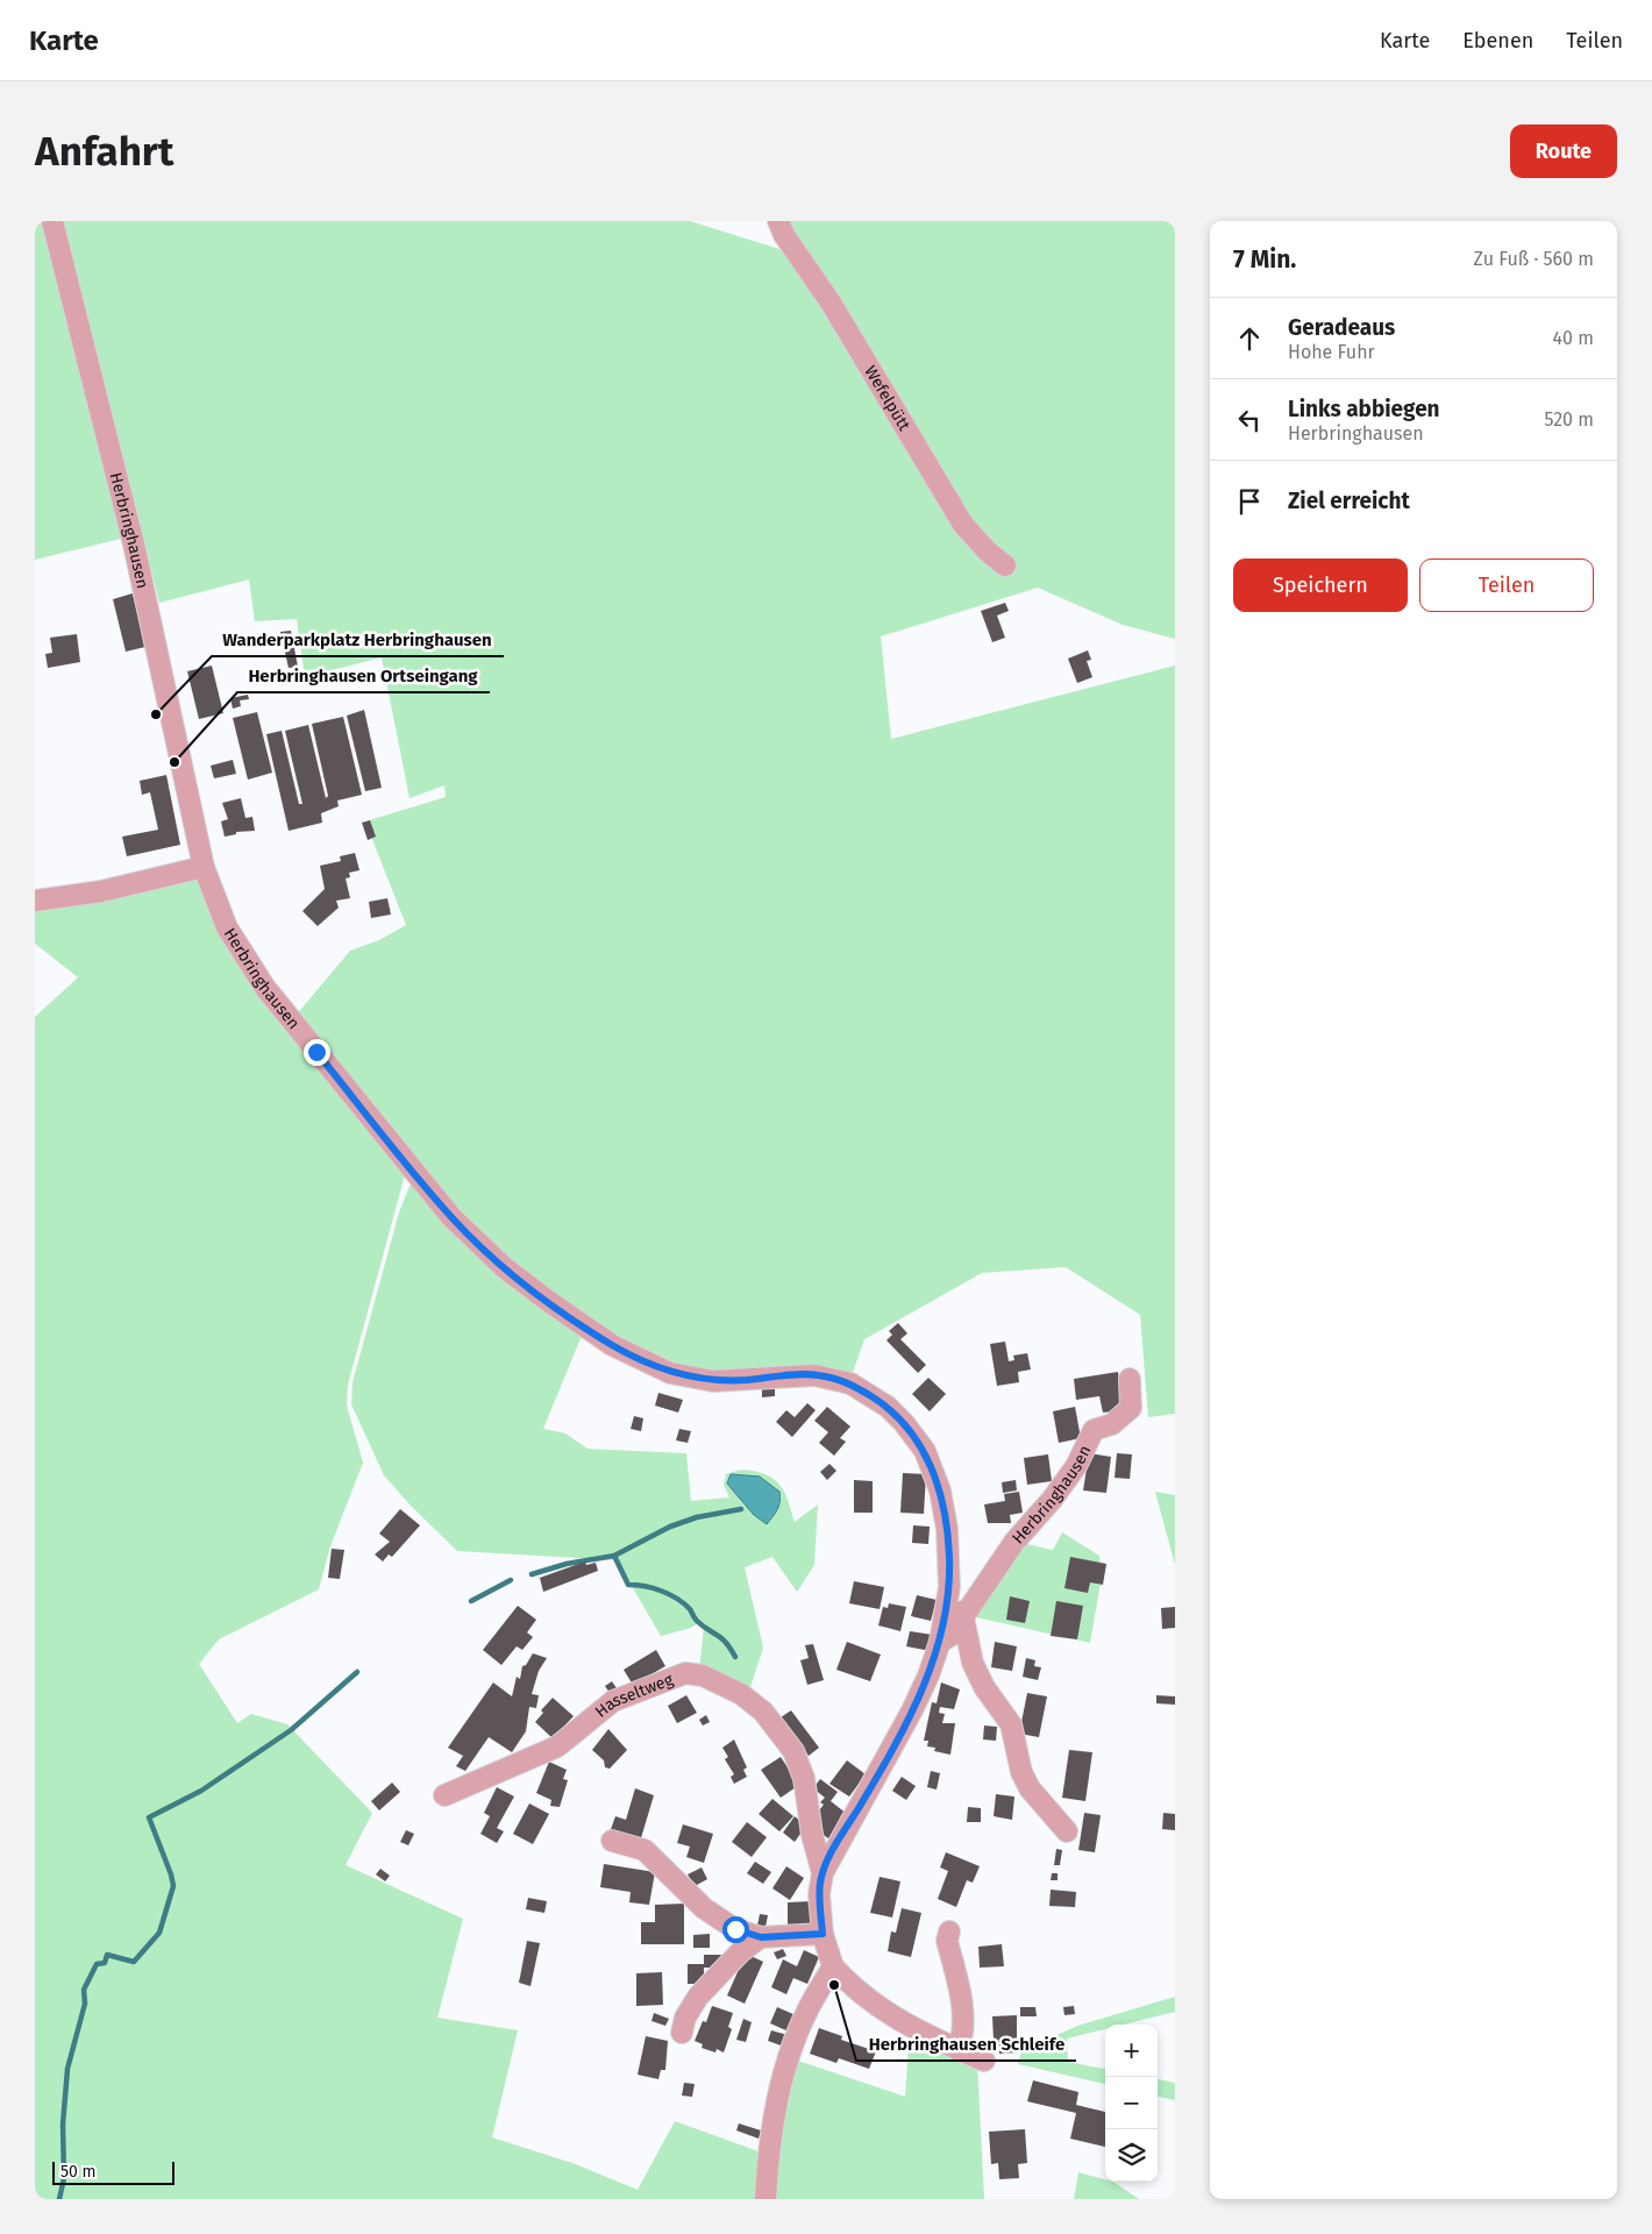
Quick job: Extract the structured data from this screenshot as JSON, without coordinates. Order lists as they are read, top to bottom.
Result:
{
  "streets": {
    "street": ["Wefelpütt", "Herbringhausen", "Hasseltweg"]
  },
  "crossings": [
    ["Herbringhausen", "Hasseltweg"]
  ],
  "places": ["Wanderparkplatz Herbringhausen", "Herbringhausen Ortseingang", "Herbringhausen Schleife"],
  "scale_bar": "50 m",
  "page": {
    "header": "Karte",
    "nav": ["Karte", "Ebenen", "Teilen"],
    "buttons": [
      "Route",
      ["Speichern", "Teilen"]
    ],
    "title": "Anfahrt",
    "heading": ["7 Min.", "Zu Fuß · 560 m"],
    "list": [
      ["Geradeaus", "Hohe Fuhr", "40 m"],
      ["Links abbiegen", "Herbringhausen", "520 m"],
      "Ziel erreicht"
    ],
    "map_buttons": ["+", "−"],
    "scale": "50 m"
  }
}
